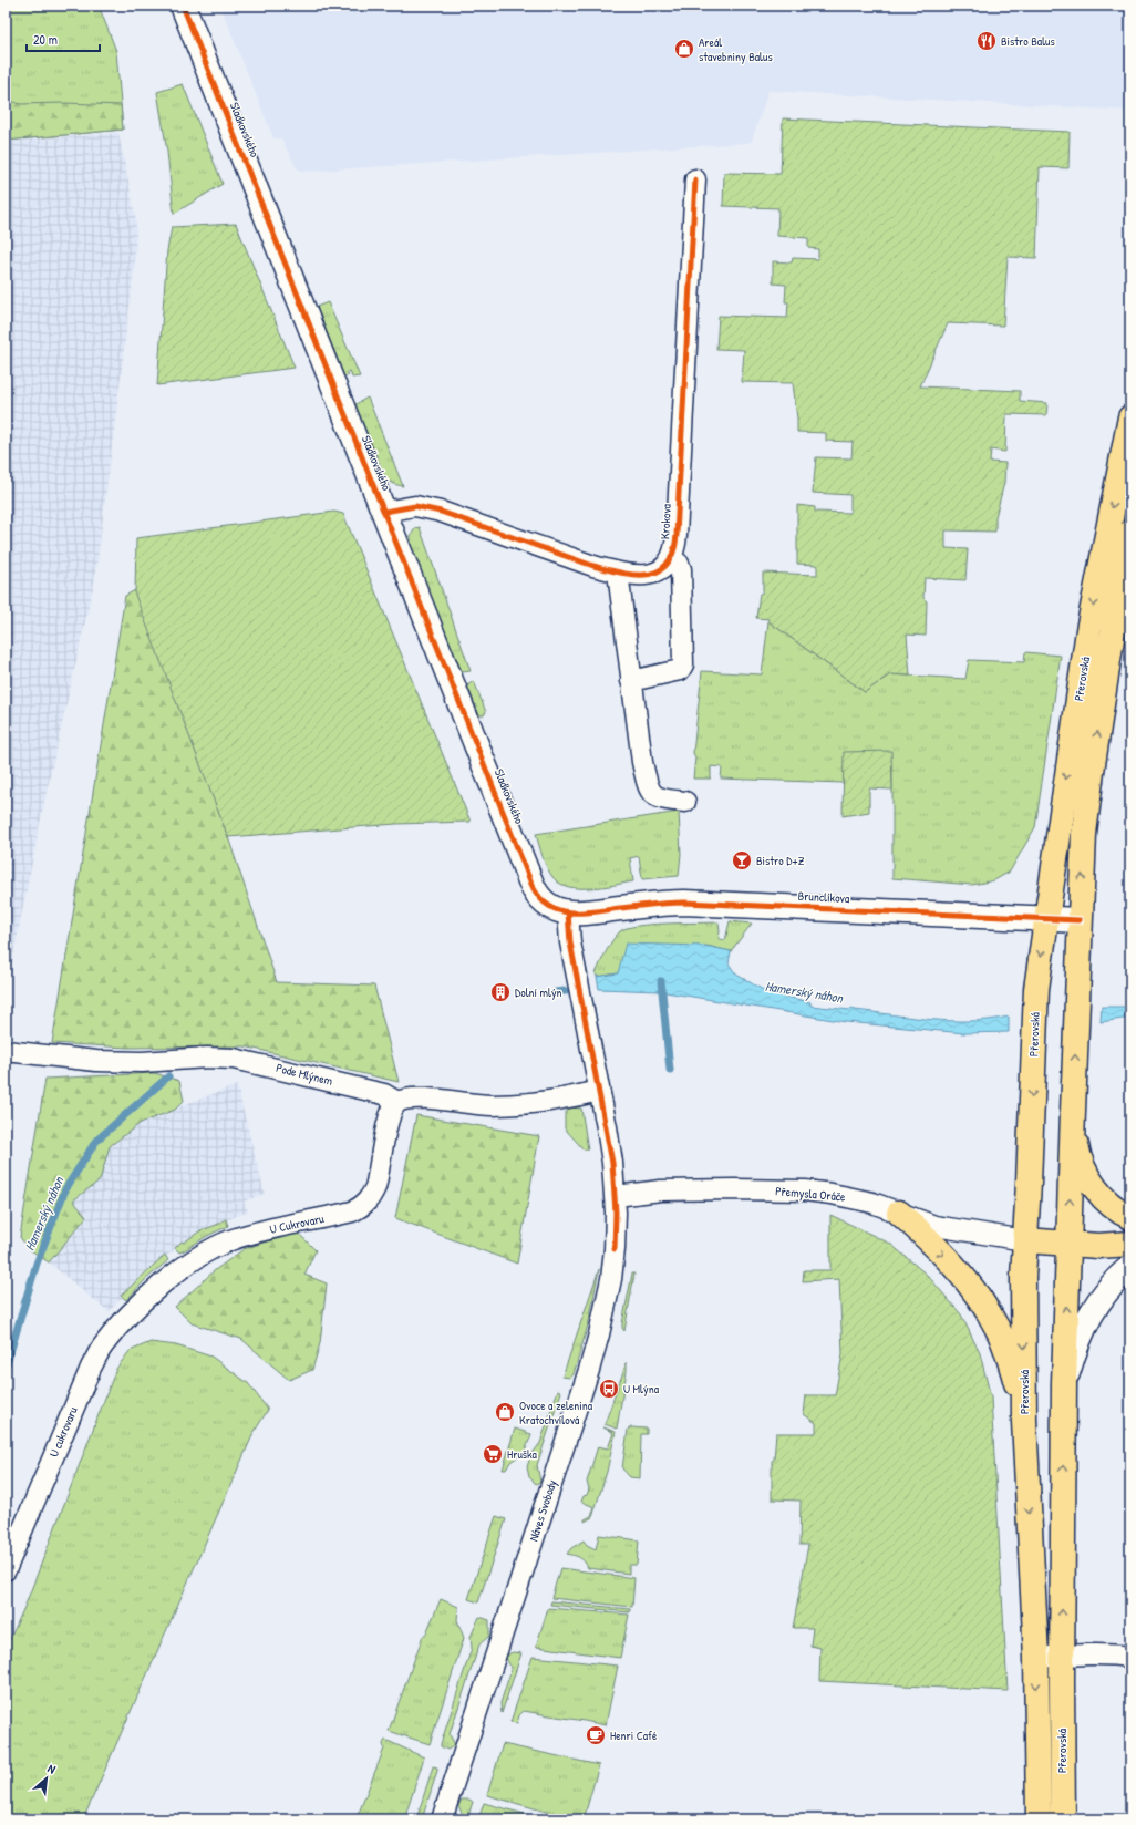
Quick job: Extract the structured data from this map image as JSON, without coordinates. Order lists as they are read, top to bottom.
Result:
{
  "streets": {
    "main road": ["Přerovská"],
    "street": [
      "Sladkovského",
      "Krokova",
      "Brunclíkova",
      "Pode Mlýnem",
      "Přemysla Oráče",
      "U Cukrovaru",
      "U cukrovaru",
      "Náves Svobody"
    ]
  },
  "crossings": [
    ["Sladkovského", "Brunclíkova"],
    ["Sladkovského", "Náves Svobody"],
    ["Přerovská", "Brunclíkova"],
    ["Přerovská", "Přemysla Oráče"],
    ["Brunclíkova", "Náves Svobody"],
    ["Pode Mlýnem", "U Cukrovaru"],
    ["Přemysla Oráče", "Náves Svobody"],
    ["U Cukrovaru", "U cukrovaru"]
  ],
  "water": ["Hamerský náhon"],
  "places": {
    "restaurant": ["Bistro Balus"],
    "shop": ["Areál stavebniny Balus", "Ovoce a zelenina Kratochvílová"],
    "bar": ["Bistro D+Z"],
    "building": ["Dolní mlýn"],
    "bus stop": ["U Mlýna"],
    "supermarket": ["Hruška"],
    "cafe": ["Henri Café"]
  },
  "scale_bar": "20 m",
  "north": "top right"
}
